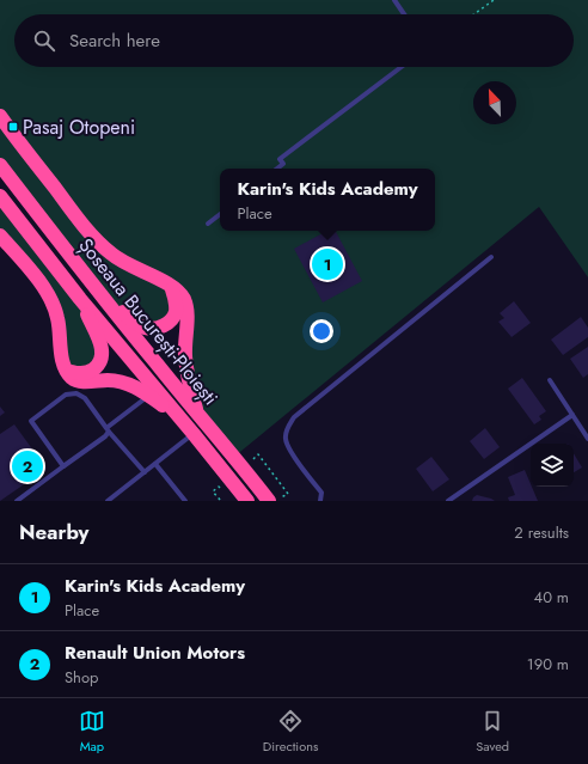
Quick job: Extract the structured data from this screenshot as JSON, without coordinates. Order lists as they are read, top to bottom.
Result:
{
  "streets": {
    "highway": ["Șoseaua București-Ploiești"]
  },
  "places": {
    "transit": ["Pasaj Otopeni"]
  },
  "north": "top left",
  "page": {
    "search": "Search here",
    "popup": ["Karin's Kids Academy", "Place"],
    "pins": ["1", "2"],
    "heading": ["Nearby", "2 results"],
    "list": [
      {
        "mark": "1",
        "name": "Karin's Kids Academy",
        "note": "Place",
        "value": "40 m"
      },
      {
        "mark": "2",
        "name": "Renault Union Motors",
        "note": "Shop",
        "value": "190 m"
      }
    ],
    "nav": ["Map", "Directions", "Saved"]
  }
}
